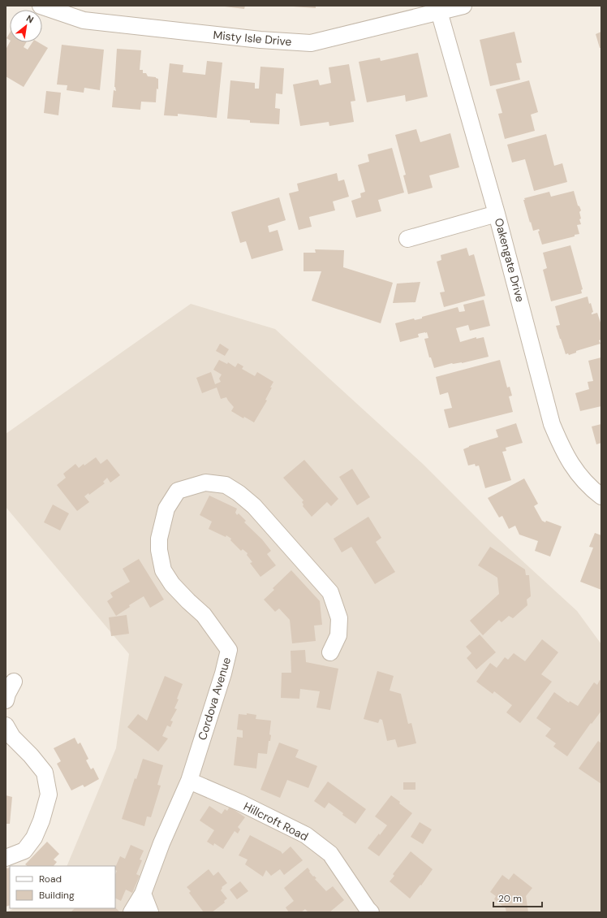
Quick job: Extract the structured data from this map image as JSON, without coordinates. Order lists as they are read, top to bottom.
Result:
{
  "streets": {
    "street": [
      "Misty Isle Drive",
      "Oakengate Drive",
      "Cordova Avenue",
      "Hillcroft Road"
    ]
  },
  "crossings": [
    ["Misty Isle Drive", "Oakengate Drive"],
    ["Cordova Avenue", "Hillcroft Road"]
  ],
  "legend": ["Road", "Building"],
  "scale_bar": "20 m",
  "north": "top right"
}
